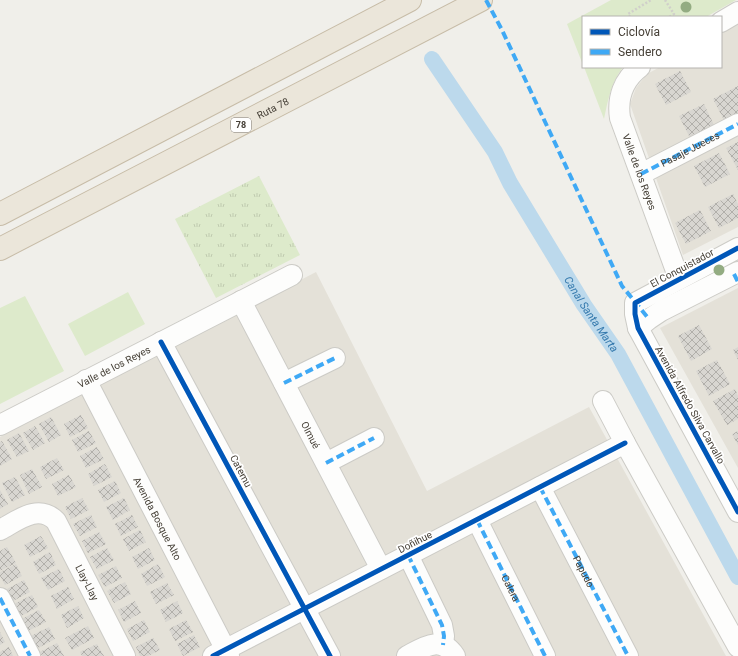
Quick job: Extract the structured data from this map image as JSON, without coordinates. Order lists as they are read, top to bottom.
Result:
{
  "streets": {
    "highway": ["Ruta 78", "78"],
    "street": [
      "Pasaje Jueces",
      "Valle de los Reyes",
      "El Conquistador",
      "Avenida Alfredo Silva Carvallo",
      "Olmué",
      "Catemu",
      "Avenida Bosque Alto",
      "Doñihue",
      "Papudo",
      "Llay-Llay",
      "Calera"
    ]
  },
  "crossings": [
    ["Pasaje Jueces", "Valle de los Reyes"],
    ["Valle de los Reyes", "El Conquistador"],
    ["Valle de los Reyes", "Olmué"],
    ["Valle de los Reyes", "Catemu"],
    ["Valle de los Reyes", "Avenida Bosque Alto"],
    ["El Conquistador", "Avenida Alfredo Silva Carvallo"],
    ["Olmué", "Doñihue"],
    ["Catemu", "Doñihue"],
    ["Avenida Bosque Alto", "Doñihue"],
    ["Doñihue", "Papudo"],
    ["Doñihue", "Calera"]
  ],
  "water": ["Canal Santa Marta"],
  "legend": ["Ciclovía", "Sendero"]
}
